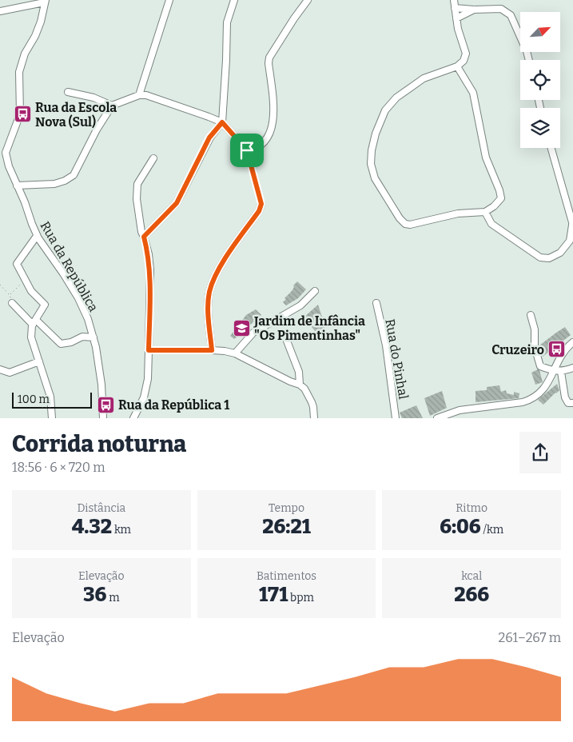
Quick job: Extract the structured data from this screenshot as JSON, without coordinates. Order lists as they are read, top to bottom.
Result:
{
  "streets": {
    "street": ["Rua da República", "Rua do Pinhal"]
  },
  "places": {
    "bus stop": ["Rua da Escola Nova (Sul)", "Cruzeiro", "Rua da República 1"],
    "school or university": ["Jardim de Infância \"Os Pimentinhas\""]
  },
  "scale_bar": "100 m",
  "north": "top right",
  "page": {
    "scale": "100 m",
    "heading": ["Corrida noturna", "18:56 · 6 × 720 m"],
    "stats": [
      ["Distância", "4.32 km"],
      ["Tempo", "26:21"],
      ["Ritmo", "6:06 /km"],
      ["Elevação", "36 m"],
      ["Batimentos", "171 bpm"],
      ["kcal", "266"]
    ],
    "chart": ["Elevação", "261–267 m"]
  }
}
